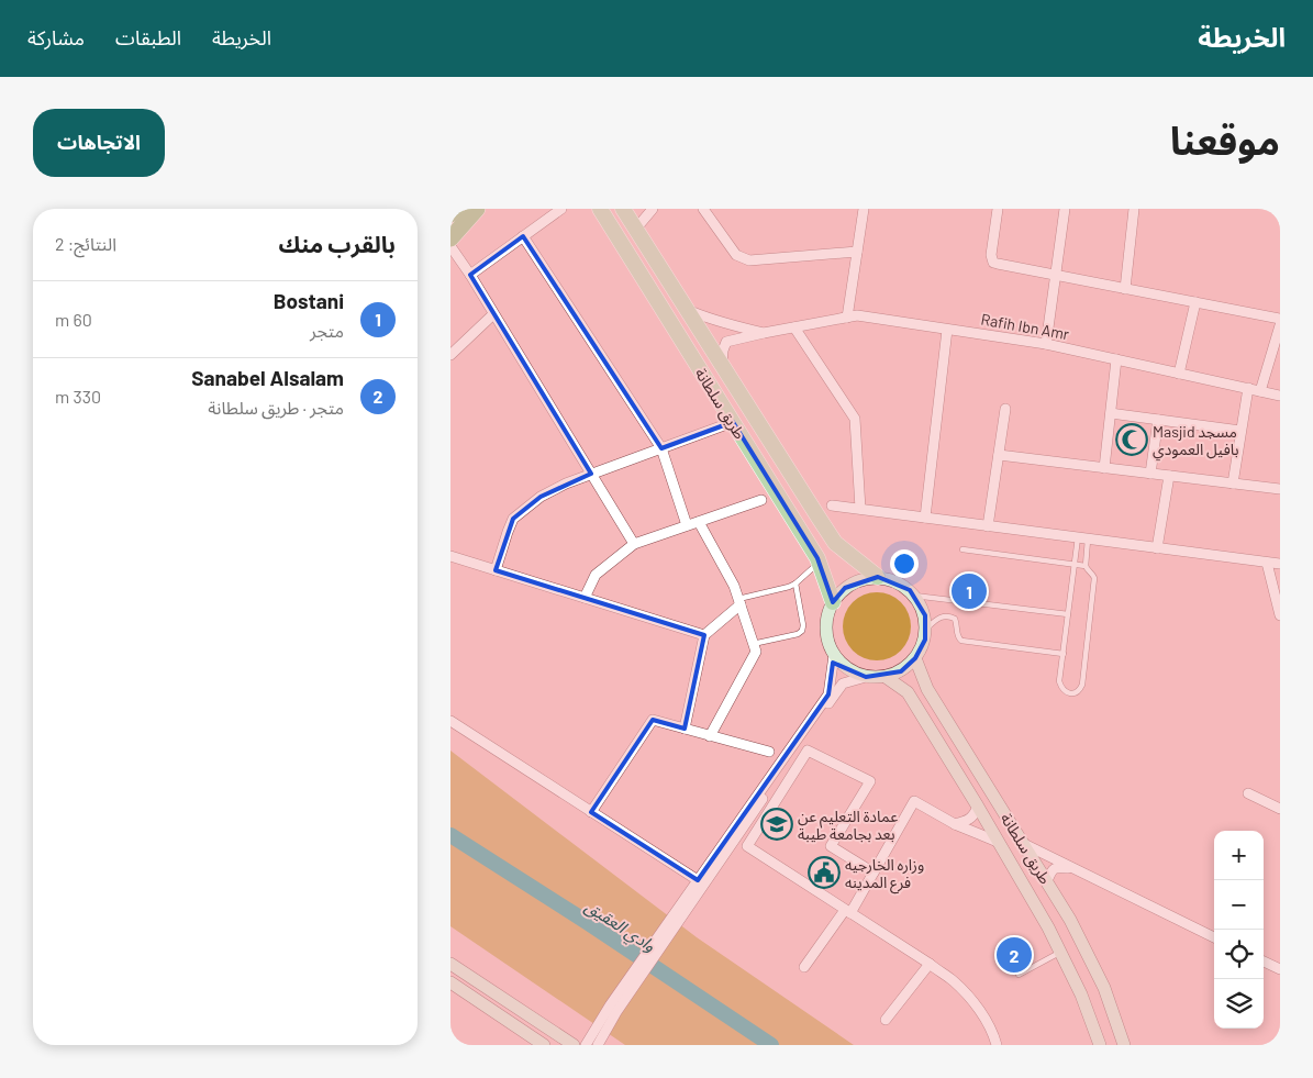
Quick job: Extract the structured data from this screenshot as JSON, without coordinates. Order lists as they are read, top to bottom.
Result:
{
  "streets": {
    "main road": ["طريق سلطانة"],
    "street": ["Rafih Ibn Amr"]
  },
  "crossings": [
    ["Rafih Ibn Amr", "طريق سلطانة"]
  ],
  "water": ["وادي العقيق"],
  "places": {
    "mosque": ["Masjid مسجد بافيل العمودي"],
    "school or university": ["عمادة التعليم عن بعد بجامعة طيبة"],
    "public building": ["وزاره الخارجيه فرع المدينه"]
  },
  "page": {
    "header": "الخريطة",
    "nav": ["الخريطة", "الطبقات", "مشاركة"],
    "title": "موقعنا",
    "buttons": "الاتجاهات",
    "heading": ["بالقرب منك", "النتائج: 2"],
    "list": [
      {
        "mark": "1",
        "name": "Bostani",
        "note": "متجر",
        "value": "60 m"
      },
      {
        "mark": "2",
        "name": "Sanabel Alsalam",
        "note": "متجر · طريق سلطانة",
        "value": "330 m"
      }
    ],
    "pins": ["1", "2"],
    "map_buttons": ["+", "−"]
  }
}
